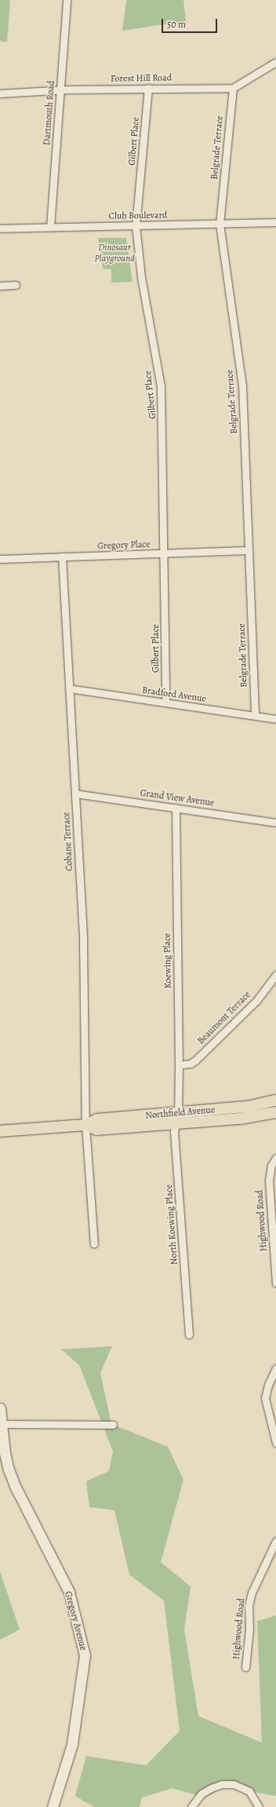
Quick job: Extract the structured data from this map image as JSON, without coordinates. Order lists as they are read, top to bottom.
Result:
{
  "streets": {
    "main road": ["Northfield Avenue", "Gregory Avenue"],
    "street": [
      "Forest Hill Road",
      "Dartmouth Road",
      "Gilbert Place",
      "Belgrade Terrace",
      "Club Boulevard",
      "Gregory Place",
      "Bradford Avenue",
      "Grand View Avenue",
      "Cobane Terrace",
      "Koewing Place",
      "Beaumont Terrace",
      "Highwood Road",
      "North Koewing Place"
    ]
  },
  "crossings": [
    ["Forest Hill Road", "Dartmouth Road"],
    ["Forest Hill Road", "Gilbert Place"],
    ["Forest Hill Road", "Belgrade Terrace"],
    ["Dartmouth Road", "Club Boulevard"],
    ["Gilbert Place", "Club Boulevard"],
    ["Gilbert Place", "Gregory Place"],
    ["Gilbert Place", "Bradford Avenue"],
    ["Belgrade Terrace", "Club Boulevard"],
    ["Belgrade Terrace", "Gregory Place"],
    ["Belgrade Terrace", "Bradford Avenue"],
    ["Gregory Place", "Cobane Terrace"],
    ["Bradford Avenue", "Cobane Terrace"],
    ["Grand View Avenue", "Cobane Terrace"],
    ["Grand View Avenue", "Koewing Place"],
    ["Cobane Terrace", "Northfield Avenue"],
    ["Koewing Place", "Beaumont Terrace"],
    ["Koewing Place", "Northfield Avenue"],
    ["Koewing Place", "North Koewing Place"],
    ["Northfield Avenue", "North Koewing Place"]
  ],
  "parks": ["Dinosaur Playground"],
  "scale_bar": "50 m"
}
